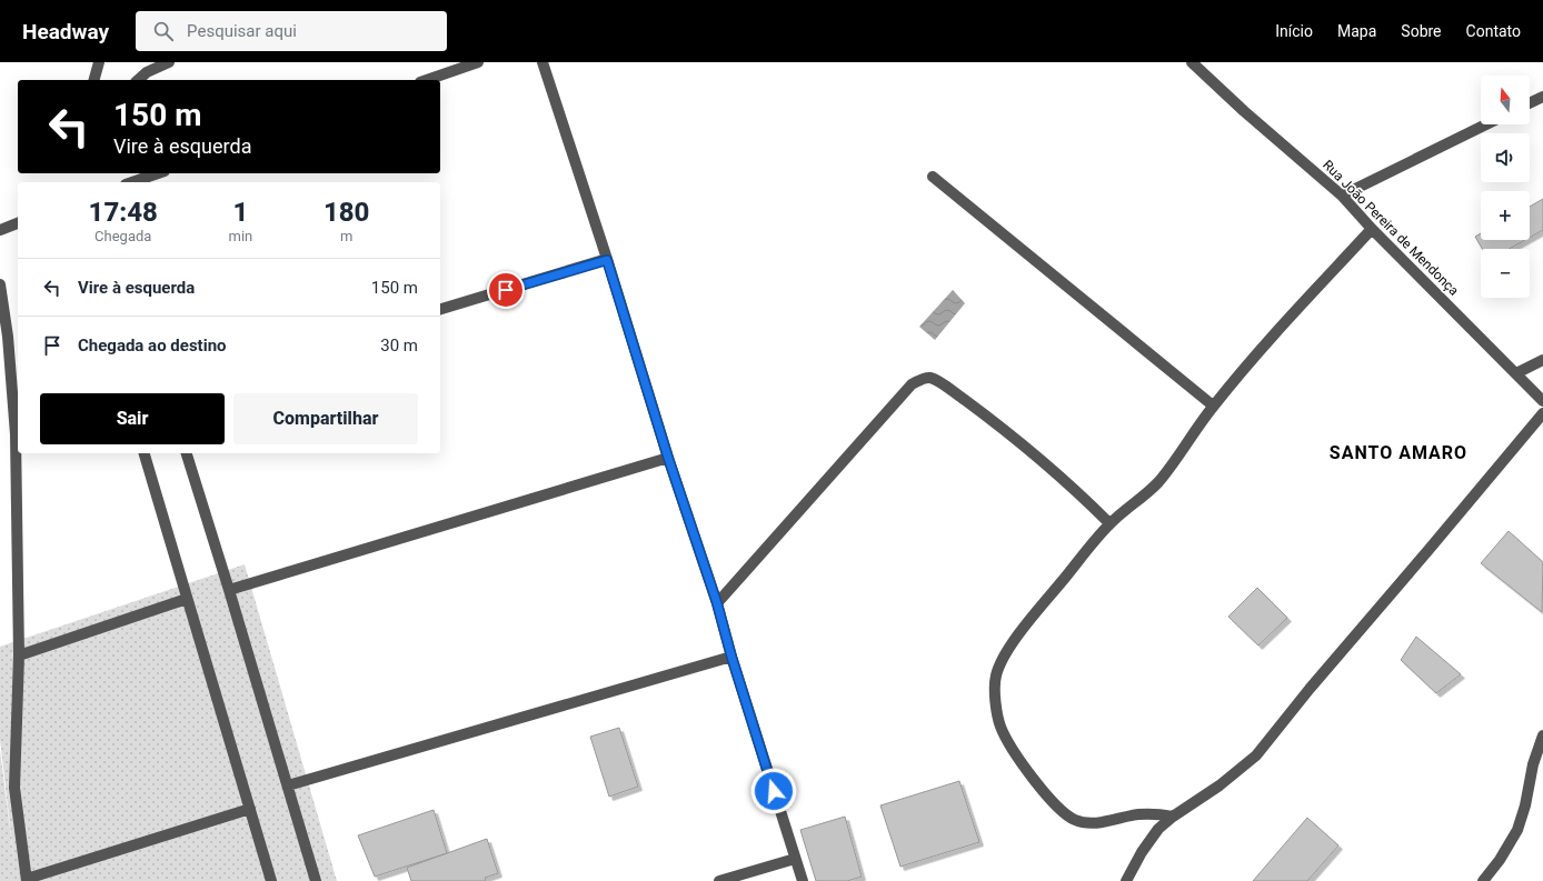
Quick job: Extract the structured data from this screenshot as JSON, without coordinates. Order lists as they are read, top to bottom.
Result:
{
  "streets": {
    "street": ["Rua João Pereira de Mendonça"]
  },
  "districts": ["SANTO AMARO"],
  "north": "top",
  "page": {
    "header": "Headway",
    "search": "Pesquisar aqui",
    "nav": [
      "Início",
      "Mapa",
      "Sobre",
      "Contato"
    ],
    "map_buttons": ["+", "−"],
    "turn": ["150 m", "Vire à esquerda"],
    "eta": [
      "17:48",
      "Chegada",
      "1",
      "min",
      "180",
      "m"
    ],
    "list": [
      {
        "name": "Vire à esquerda",
        "value": "150 m"
      },
      {
        "name": "Chegada ao destino",
        "value": "30 m"
      }
    ],
    "buttons": ["Sair", "Compartilhar"]
  }
}
